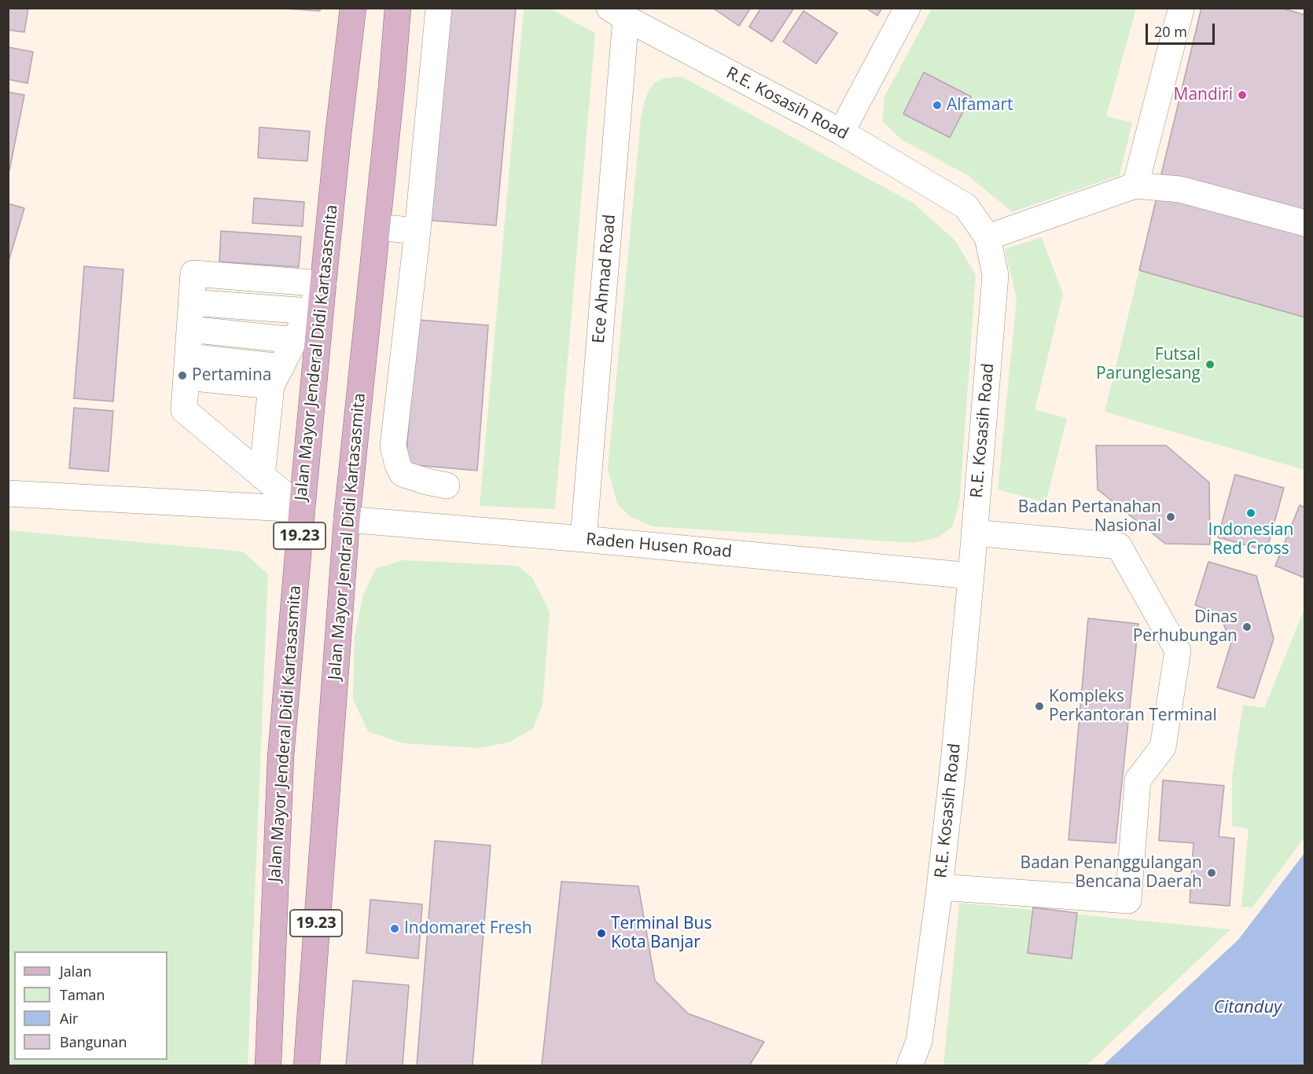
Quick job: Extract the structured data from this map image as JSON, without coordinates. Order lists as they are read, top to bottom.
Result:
{
  "streets": {
    "main road": ["Jalan Mayor Jenderal Didi Kartasasmita", "19.23", "Jalan Mayor Jendral Didi Kartasasmita"],
    "street": ["R.E. Kosasih Road", "Ece Ahmad Road", "Raden Husen Road"]
  },
  "crossings": [
    ["R.E. Kosasih Road", "Ece Ahmad Road"],
    ["R.E. Kosasih Road", "Raden Husen Road"],
    ["Ece Ahmad Road", "Raden Husen Road"],
    ["Jalan Mayor Jendral Didi Kartasasmita", "Raden Husen Road"]
  ],
  "water": ["Citanduy"],
  "places": [
    "Mandiri",
    "Alfamart",
    "Futsal Parunglesang",
    "Pertamina",
    "Indonesian Red Cross",
    "Badan Pertanahan Nasional",
    "Dinas Perhubungan",
    "Kompleks Perkantoran Terminal",
    "Badan Penanggulangan Bencana Daerah",
    "Indomaret Fresh",
    "Terminal Bus Kota Banjar"
  ],
  "legend": [
    "Jalan",
    "Taman",
    "Air",
    "Bangunan"
  ],
  "scale_bar": "20 m"
}
